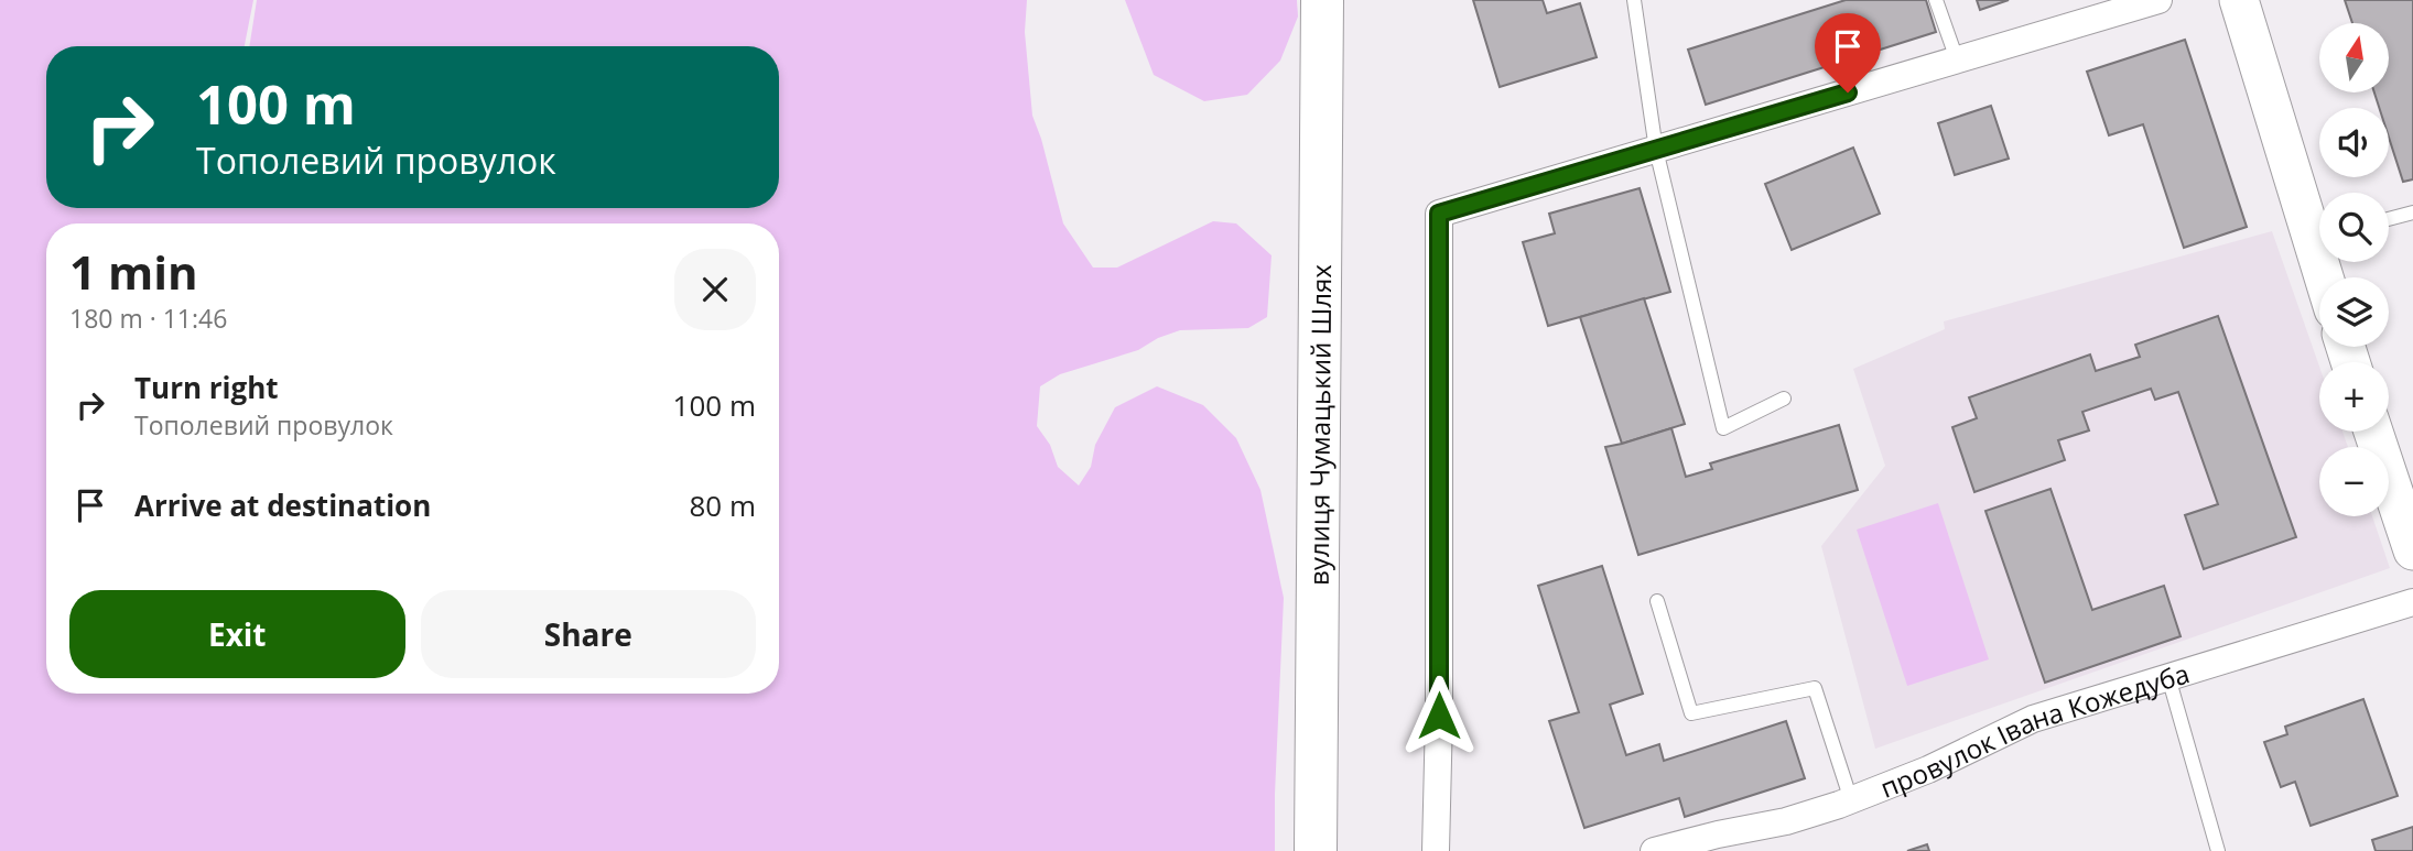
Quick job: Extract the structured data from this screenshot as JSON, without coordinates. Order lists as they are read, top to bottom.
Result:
{
  "streets": {
    "highway": ["вулиця Чумацький Шлях"],
    "street": ["провулок Івана Кожедуба"]
  },
  "north": "top",
  "page": {
    "map_buttons": ["+", "−"],
    "turn": ["100 m", "Тополевий провулок"],
    "heading": ["1 min", "180 m · 11:46"],
    "list": [
      {
        "name": "Turn right",
        "note": "Тополевий провулок",
        "value": "100 m"
      },
      {
        "name": "Arrive at destination",
        "value": "80 m"
      }
    ],
    "buttons": ["Exit", "Share"]
  }
}
